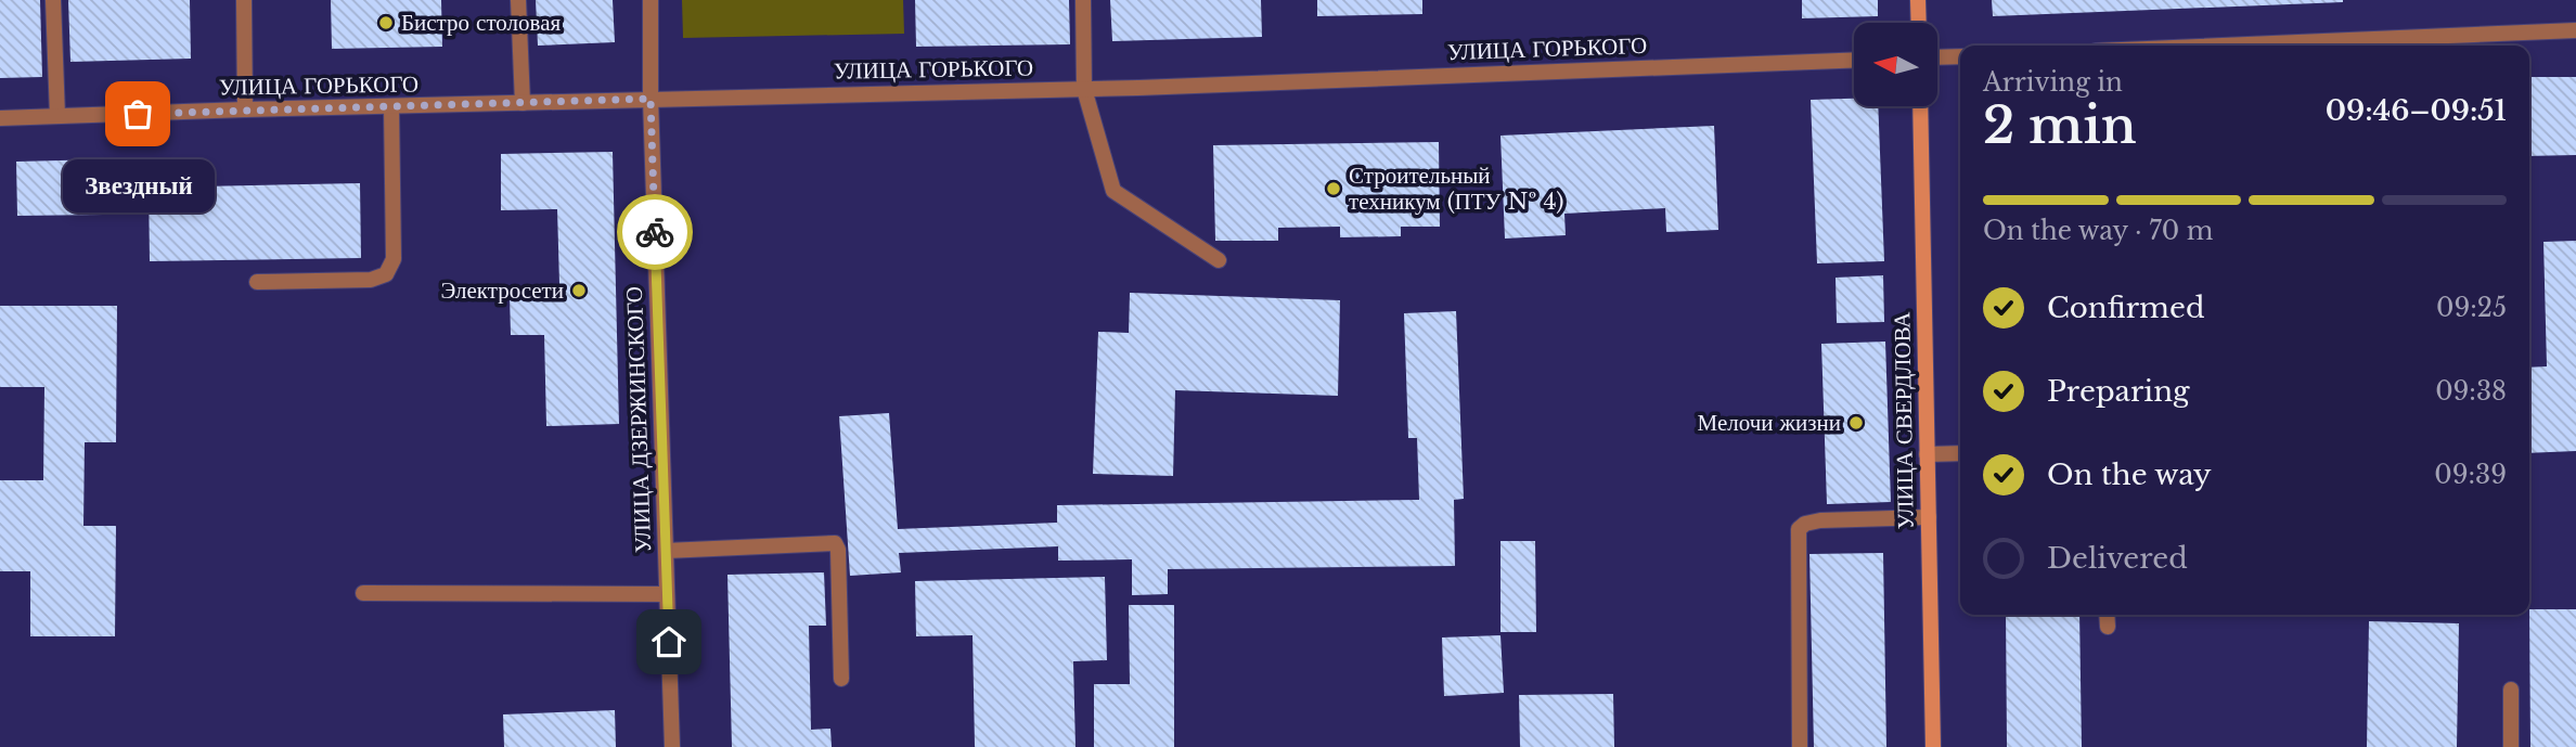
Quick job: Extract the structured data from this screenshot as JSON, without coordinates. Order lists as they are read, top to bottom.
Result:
{
  "streets": {
    "main road": ["УЛИЦА СВЕРДЛОВА"],
    "street": ["УЛИЦА ГОРЬКОГО", "УЛИЦА ДЗЕРЖИНСКОГО"]
  },
  "crossings": [
    ["УЛИЦА ГОРЬКОГО", "УЛИЦА ДЗЕРЖИНСКОГО"]
  ],
  "places": [
    "Бистро столовая",
    "Звездный",
    "Строительный техникум (ПТУ № 4)",
    "Электросети",
    "Мелочи жизни"
  ],
  "north": "left",
  "page": {
    "heading": ["2 min", "Arriving in", "09:46–09:51"],
    "bubble": "Звездный",
    "bar": "On the way · 70 m",
    "list": [
      ["Confirmed", "09:25"],
      ["Preparing", "09:38"],
      ["On the way", "09:39"],
      "Delivered"
    ]
  }
}
